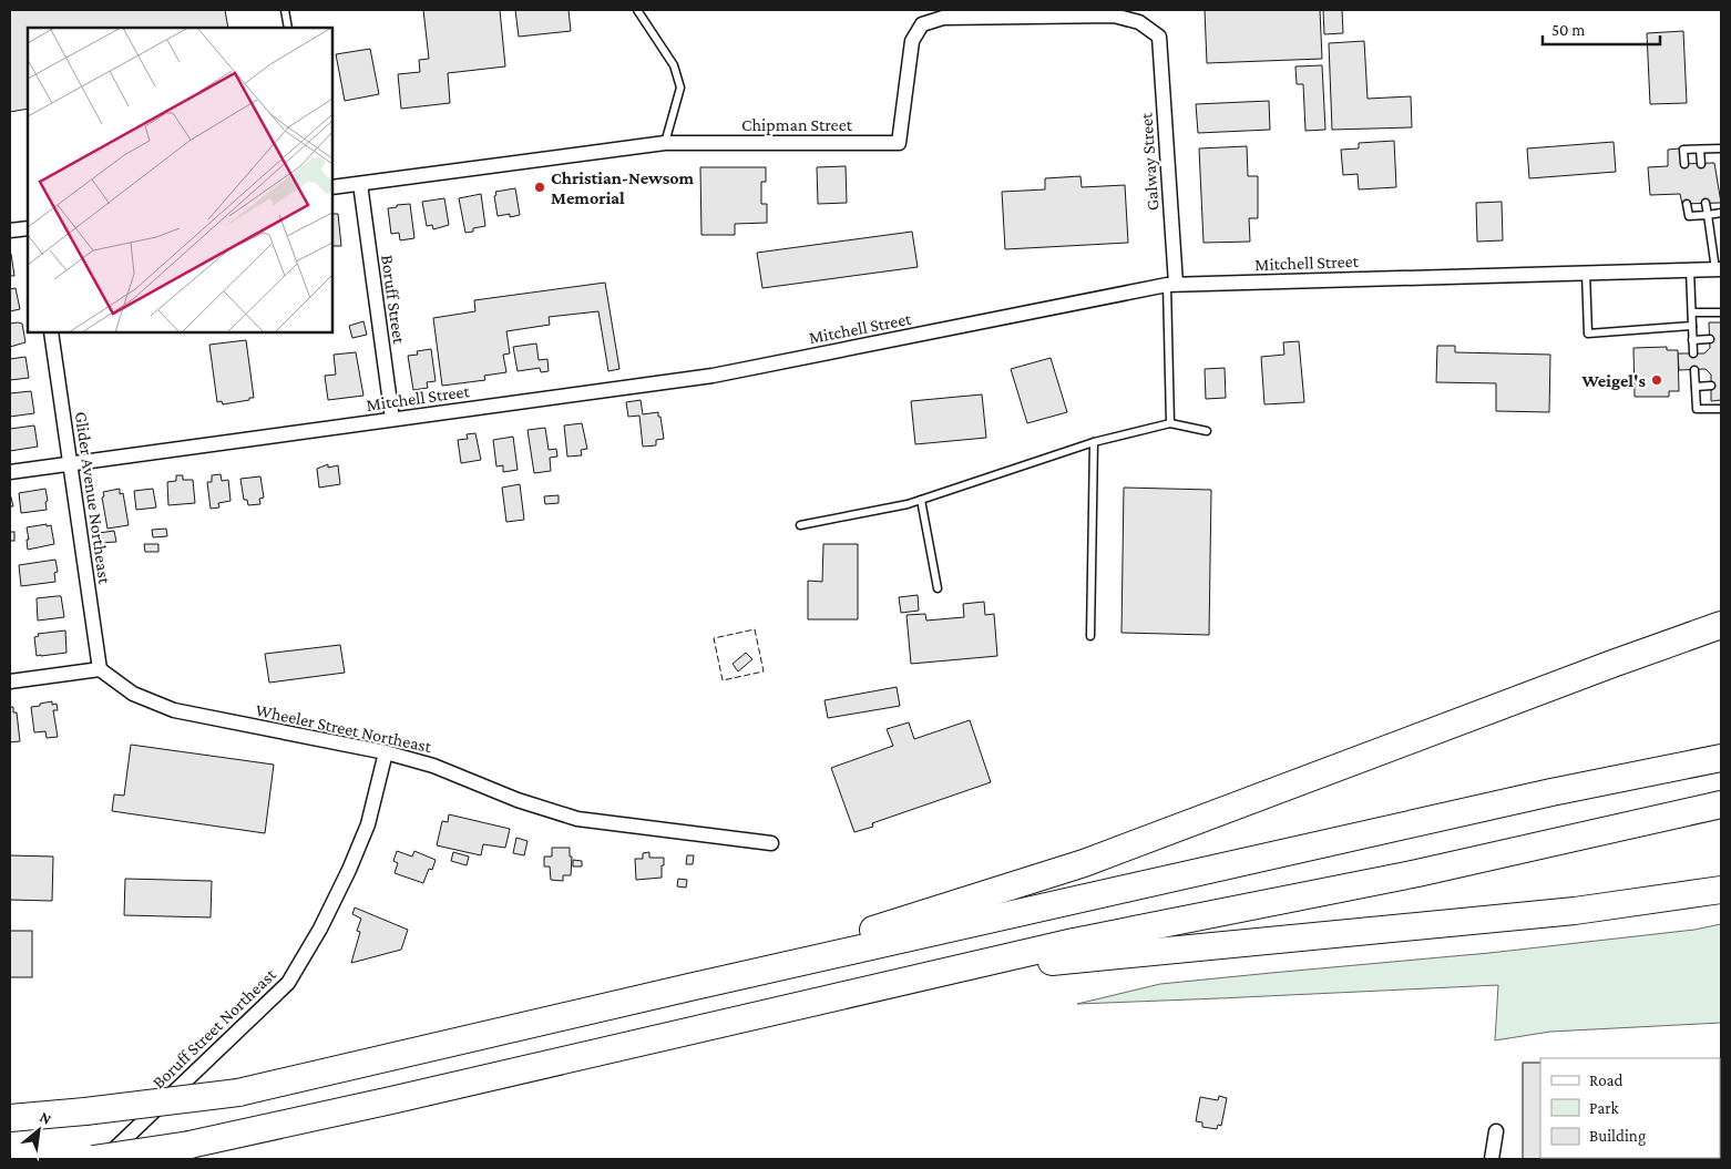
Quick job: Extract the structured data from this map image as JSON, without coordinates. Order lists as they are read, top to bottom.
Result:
{
  "streets": {
    "street": [
      "Chipman Street",
      "Galway Street",
      "Mitchell Street",
      "Boruff Street",
      "Glider Avenue Northeast",
      "Wheeler Street Northeast",
      "Boruff Street Northeast"
    ]
  },
  "crossings": [
    ["Chipman Street", "Galway Street"],
    ["Chipman Street", "Boruff Street"],
    ["Galway Street", "Mitchell Street"],
    ["Mitchell Street", "Boruff Street"],
    ["Mitchell Street", "Glider Avenue Northeast"],
    ["Glider Avenue Northeast", "Wheeler Street Northeast"],
    ["Wheeler Street Northeast", "Boruff Street Northeast"]
  ],
  "places": ["Christian-Newsom Memorial", "Weigel's"],
  "legend": ["Road", "Park", "Building"],
  "scale_bar": "50 m",
  "north": "top right"
}
